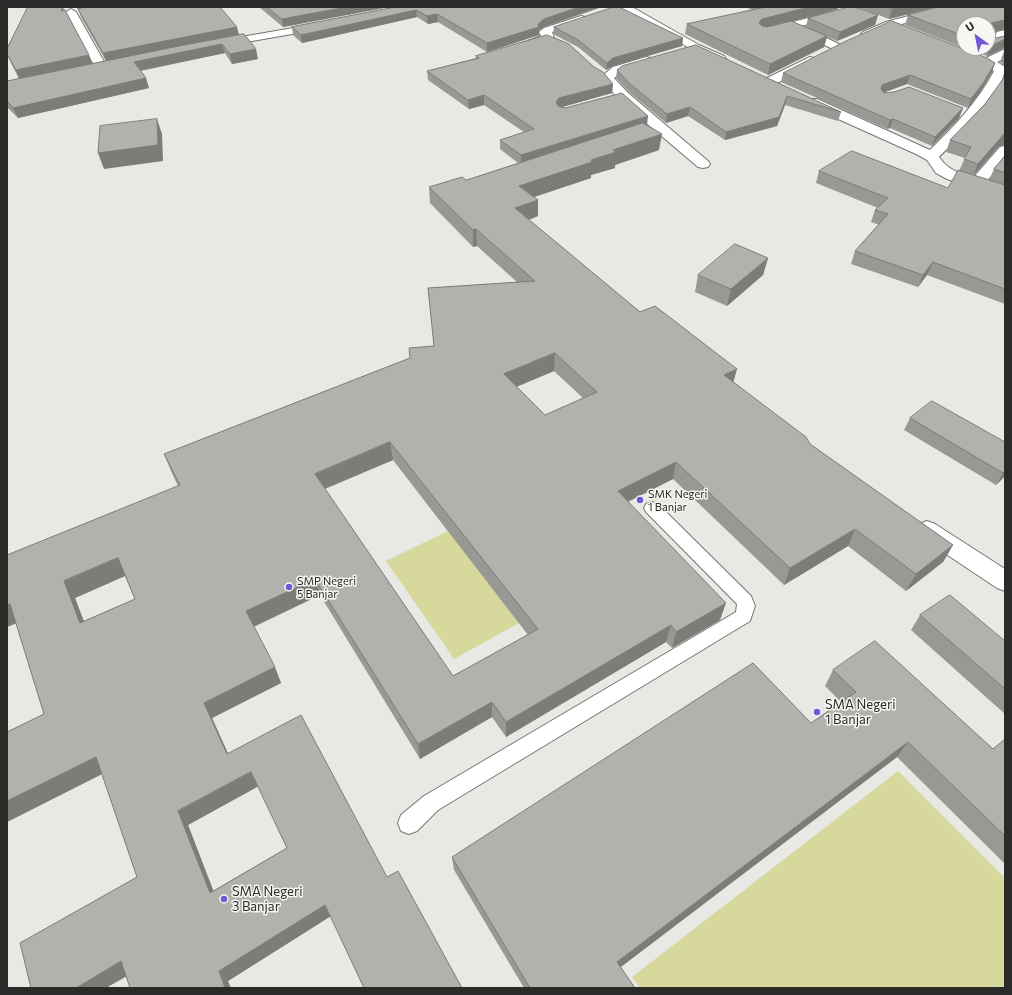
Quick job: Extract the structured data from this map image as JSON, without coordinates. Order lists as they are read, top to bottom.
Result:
{
  "places": [
    "SMK Negeri 1 Banjar",
    "SMP Negeri 5 Banjar",
    "SMA Negeri 1 Banjar",
    "SMA Negeri 3 Banjar"
  ],
  "north": "top left"
}
